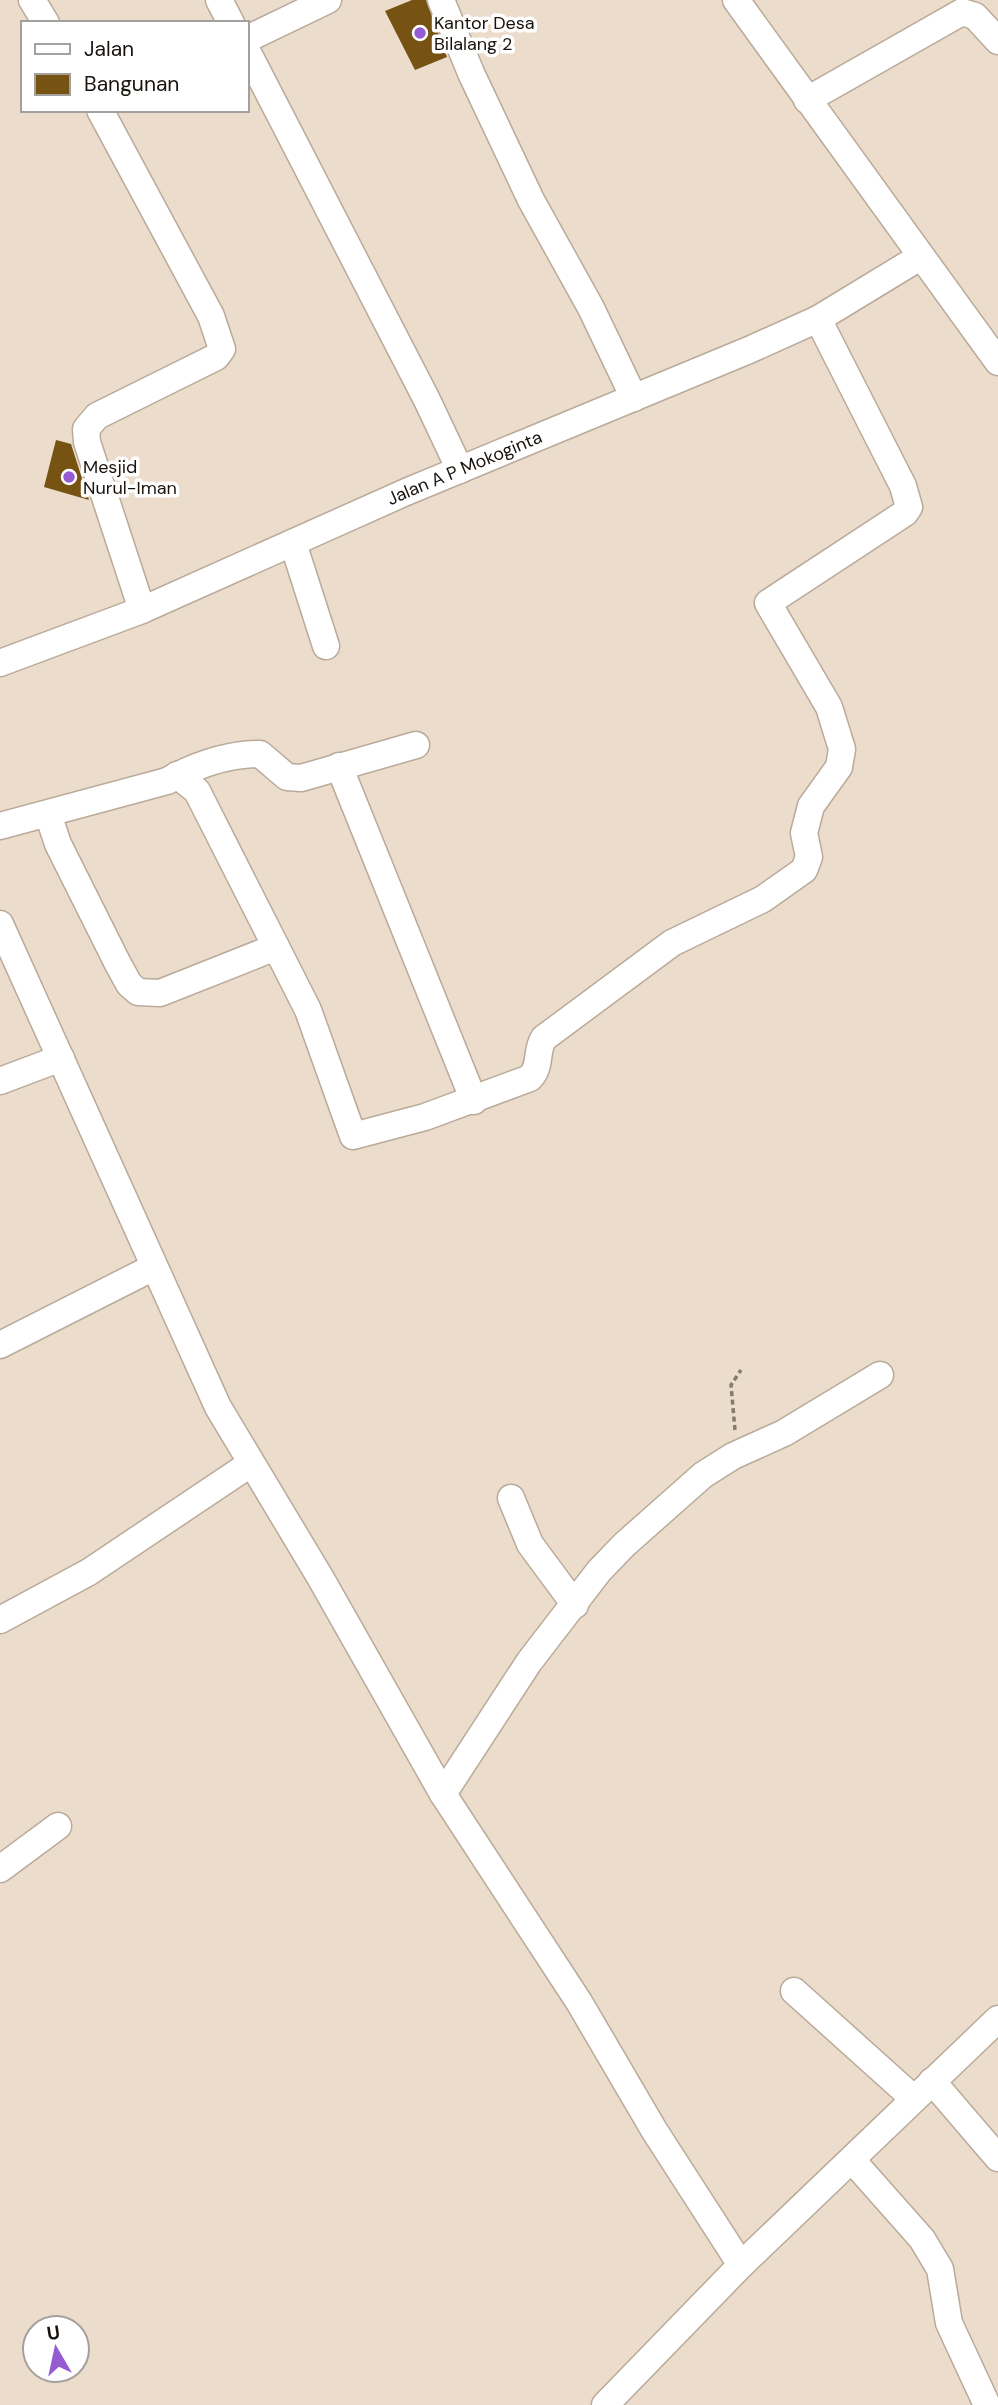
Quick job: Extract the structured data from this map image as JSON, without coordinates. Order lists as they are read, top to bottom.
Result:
{
  "streets": {
    "street": ["Jalan A P Mokoginta"]
  },
  "places": ["Kantor Desa Bilalang 2", "Mesjid Nurul-Iman"],
  "legend": ["Jalan", "Bangunan"],
  "north": "top"
}
